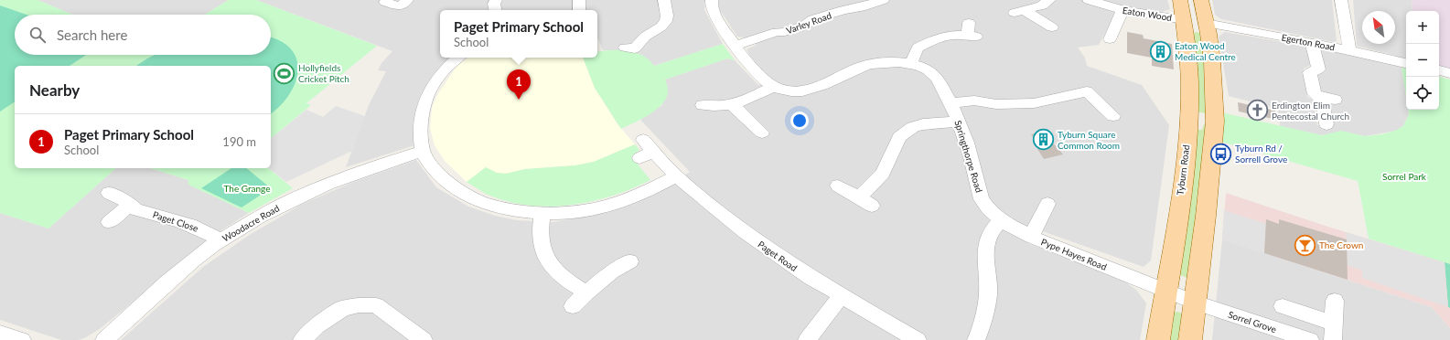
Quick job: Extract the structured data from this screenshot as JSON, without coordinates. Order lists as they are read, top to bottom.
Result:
{
  "streets": {
    "main road": ["Tyburn Road"],
    "street": [
      "Eaton Wood",
      "Varley Road",
      "Egerton Road",
      "Springthorpe Road",
      "Paget Close",
      "Woodacre Road",
      "Pype Hayes Road",
      "Paget Road",
      "Sorrel Grove"
    ]
  },
  "crossings": [
    ["Eaton Wood", "Tyburn Road"],
    ["Springthorpe Road", "Pype Hayes Road"],
    ["Tyburn Road", "Pype Hayes Road"],
    ["Paget Close", "Woodacre Road"],
    ["Pype Hayes Road", "Sorrel Grove"]
  ],
  "parks": ["Sorrel Park", "The Grange"],
  "places": {
    "building": ["Eaton Wood Medical Centre", "Tyburn Square Common Room"],
    "sports": ["Hollyfields Cricket Pitch"],
    "church": ["Erdington Elim Pentecostal Church"],
    "bus stop": ["Tyburn Rd / Sorrell Grove"],
    "bar": ["The Crown"]
  },
  "north": "top left",
  "page": {
    "popup": ["Paget Primary School", "School"],
    "map_buttons": ["+", "−"],
    "search": "Search here",
    "heading": "Nearby",
    "pins": "1",
    "list": [
      {
        "mark": "1",
        "name": "Paget Primary School",
        "note": "School",
        "value": "190 m"
      }
    ]
  }
}
